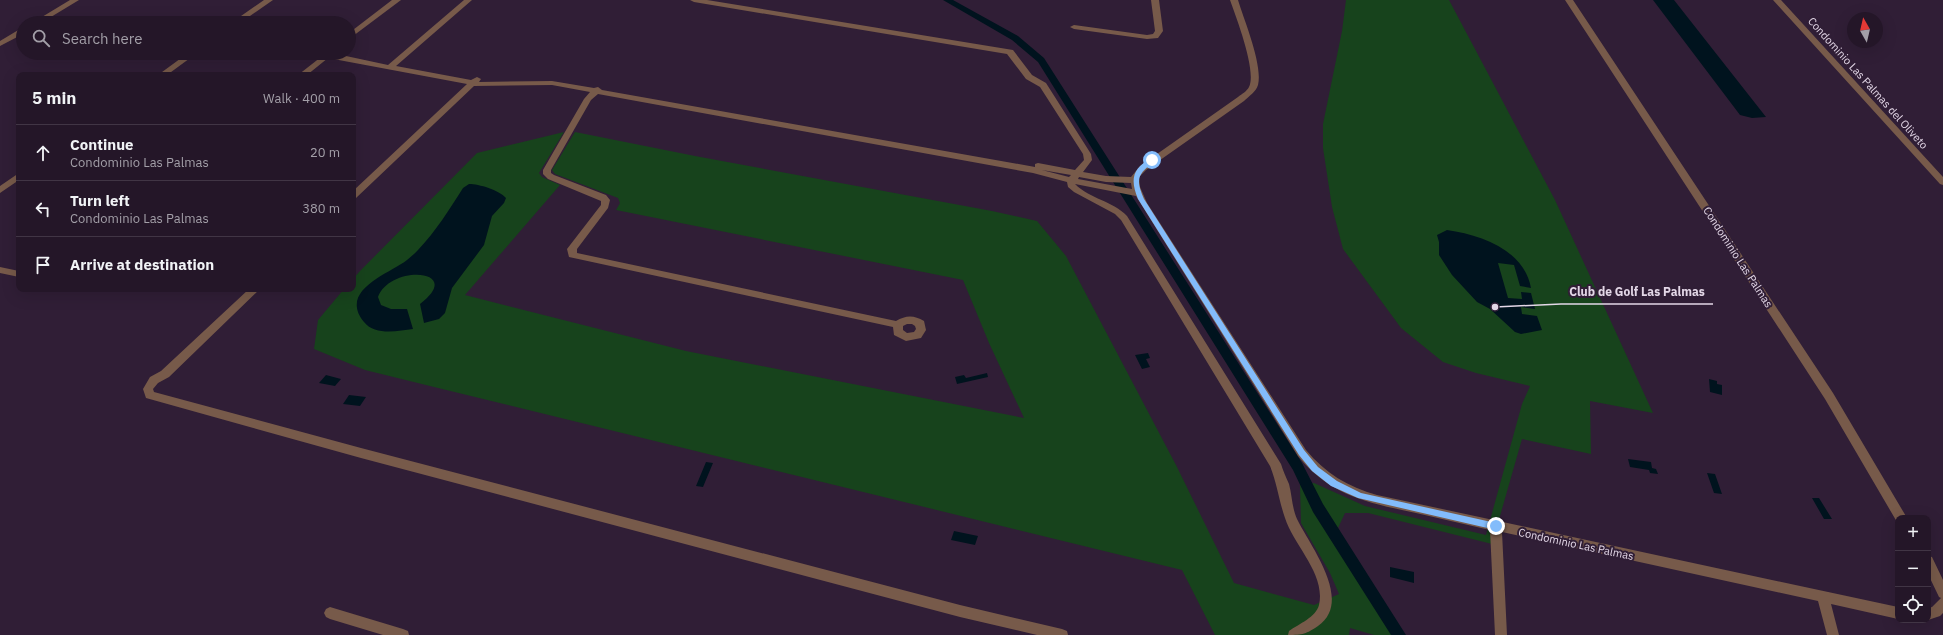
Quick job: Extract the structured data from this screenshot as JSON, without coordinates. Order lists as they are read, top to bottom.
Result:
{
  "streets": {
    "street": ["Condominio Las Palmas del Oliveto", "Condominio Las Palmas"]
  },
  "places": ["Club de Golf Las Palmas"],
  "north": "top",
  "page": {
    "search": "Search here",
    "heading": ["5 min", "Walk · 400 m"],
    "list": [
      ["Continue", "Condominio Las Palmas", "20 m"],
      ["Turn left", "Condominio Las Palmas", "380 m"],
      "Arrive at destination"
    ],
    "map_buttons": ["+", "−"]
  }
}
